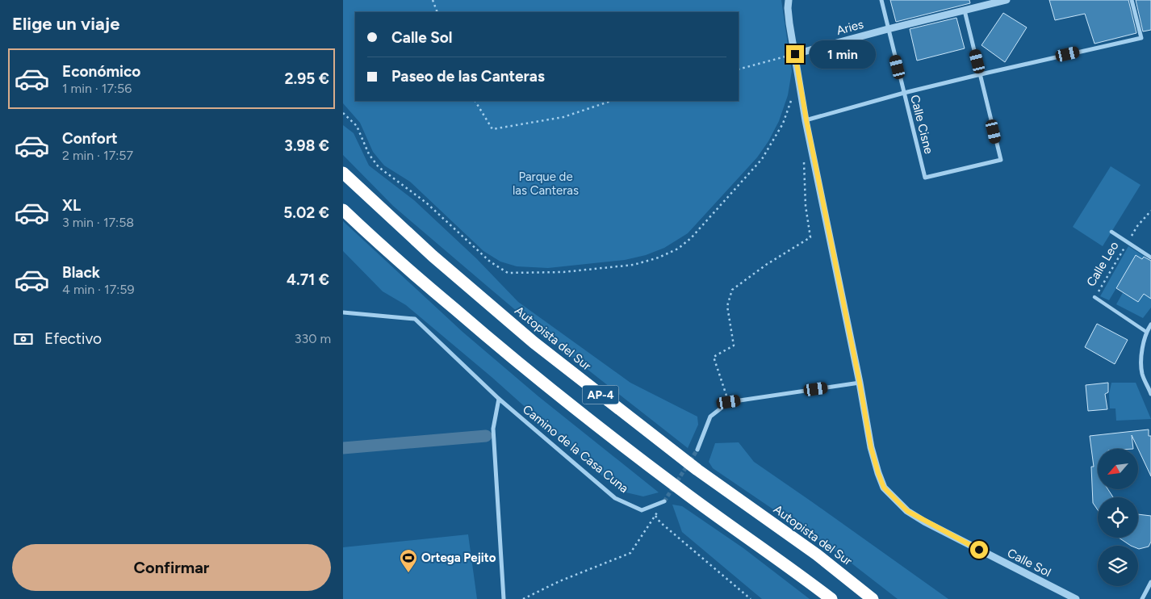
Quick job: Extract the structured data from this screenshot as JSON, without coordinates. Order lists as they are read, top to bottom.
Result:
{
  "streets": {
    "highway": ["Autopista del Sur", "AP-4"],
    "street": [
      "Aries",
      "Calle Cisne",
      "Calle Leo",
      "Camino de la Casa Cuna",
      "Calle Sol"
    ]
  },
  "crossings": [
    ["Aries", "Calle Cisne"],
    ["Aries", "Calle Sol"]
  ],
  "parks": ["Parque de las Canteras"],
  "places": {
    "sports": ["Ortega Pejito"]
  },
  "north": "bottom left",
  "page": {
    "heading": "Elige un viaje",
    "banner": ["Calle Sol", "Paseo de las Canteras"],
    "bubble": "1 min",
    "list": [
      {
        "name": "Económico",
        "note": "1 min · 17:56",
        "value": "2.95 €"
      },
      {
        "name": "Confort",
        "note": "2 min · 17:57",
        "value": "3.98 €"
      },
      {
        "name": "XL",
        "note": "3 min · 17:58",
        "value": "5.02 €"
      },
      {
        "name": "Black",
        "note": "4 min · 17:59",
        "value": "4.71 €"
      }
    ],
    "pay": ["Efectivo", "330 m"],
    "buttons": "Confirmar"
  }
}
